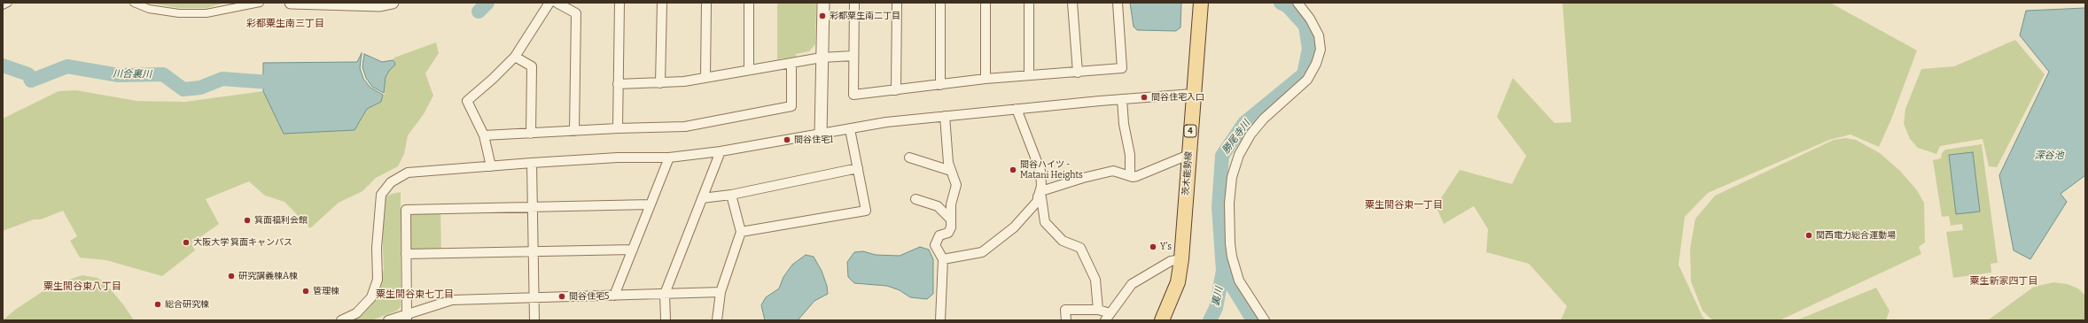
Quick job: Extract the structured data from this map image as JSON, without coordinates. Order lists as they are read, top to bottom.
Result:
{
  "streets": {
    "main road": ["4", "茨木能勢線"]
  },
  "districts": [
    "彩都粟生南三丁目",
    "粟生間谷東一丁目",
    "粟生新家四丁目",
    "粟生間谷東八丁目",
    "粟生間谷東七丁目"
  ],
  "water": [
    "川合裏川",
    "勝尾寺川",
    "深谷池",
    "裏川"
  ],
  "places": [
    "彩都粟生南二丁目",
    "間谷住宅入口",
    "間谷住宅1",
    "間谷ハイツ - Matani Heights",
    "箕面福利会館",
    "関西電力総合運動場",
    "大阪大学 箕面キャンパス",
    "Y's",
    "研究講義棟A棟",
    "管理棟",
    "間谷住宅5",
    "総合研究棟"
  ]
}
